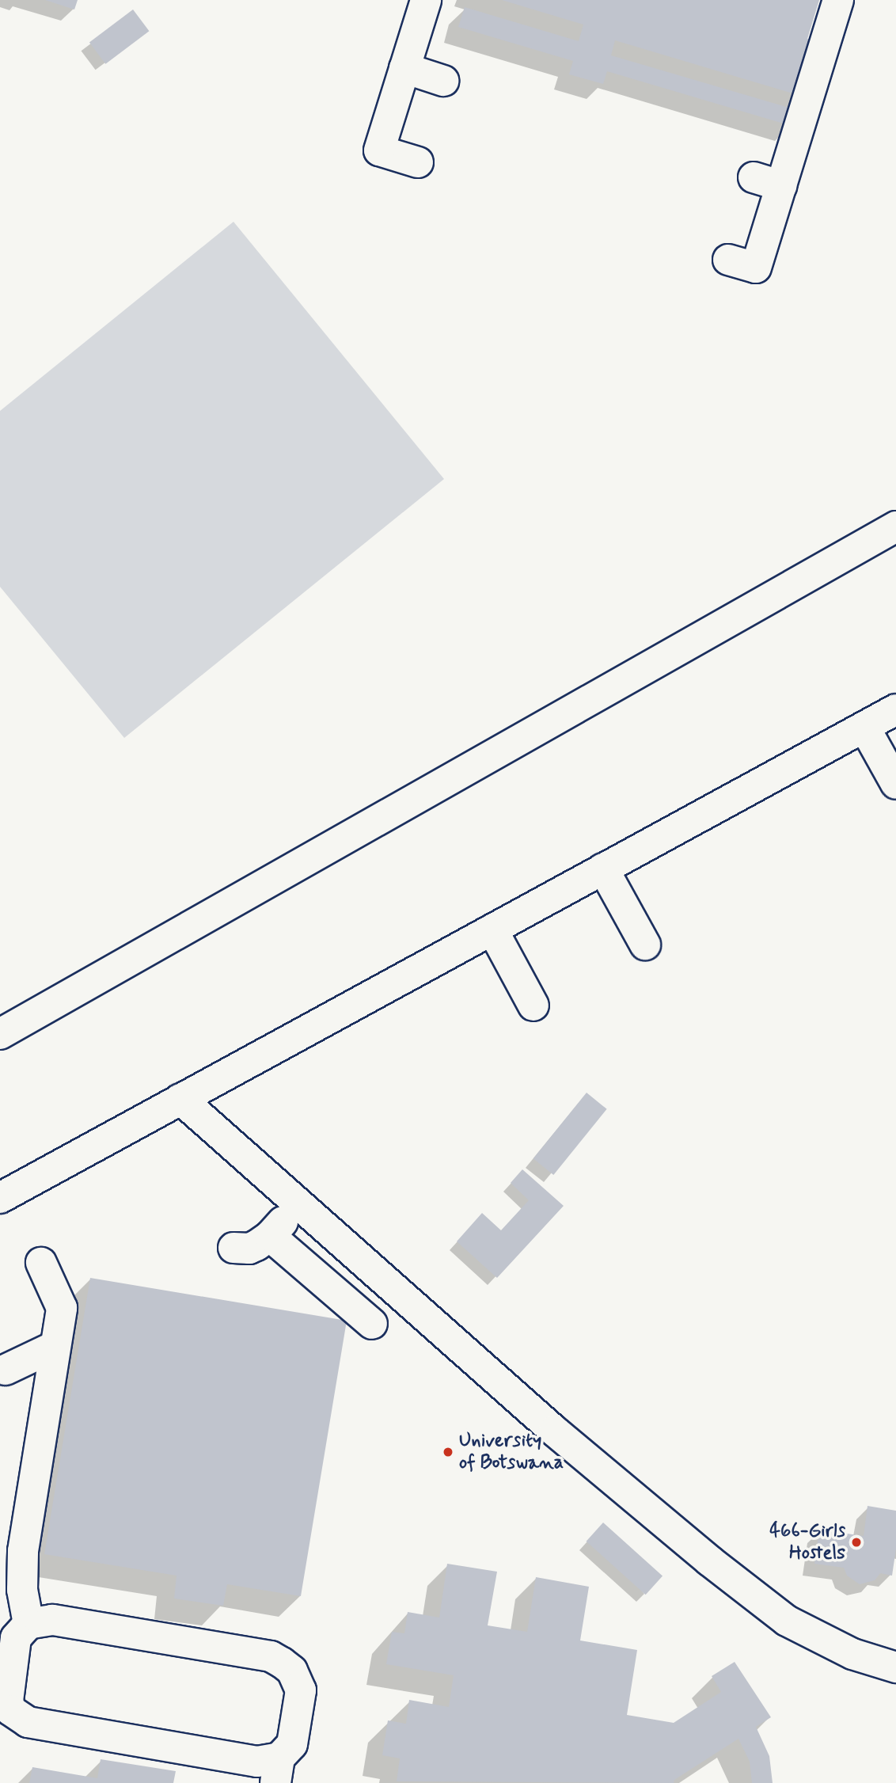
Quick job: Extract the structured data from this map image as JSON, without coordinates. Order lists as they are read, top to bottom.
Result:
{
  "places": ["University of Botswana", "466-Girls Hostels"]
}
